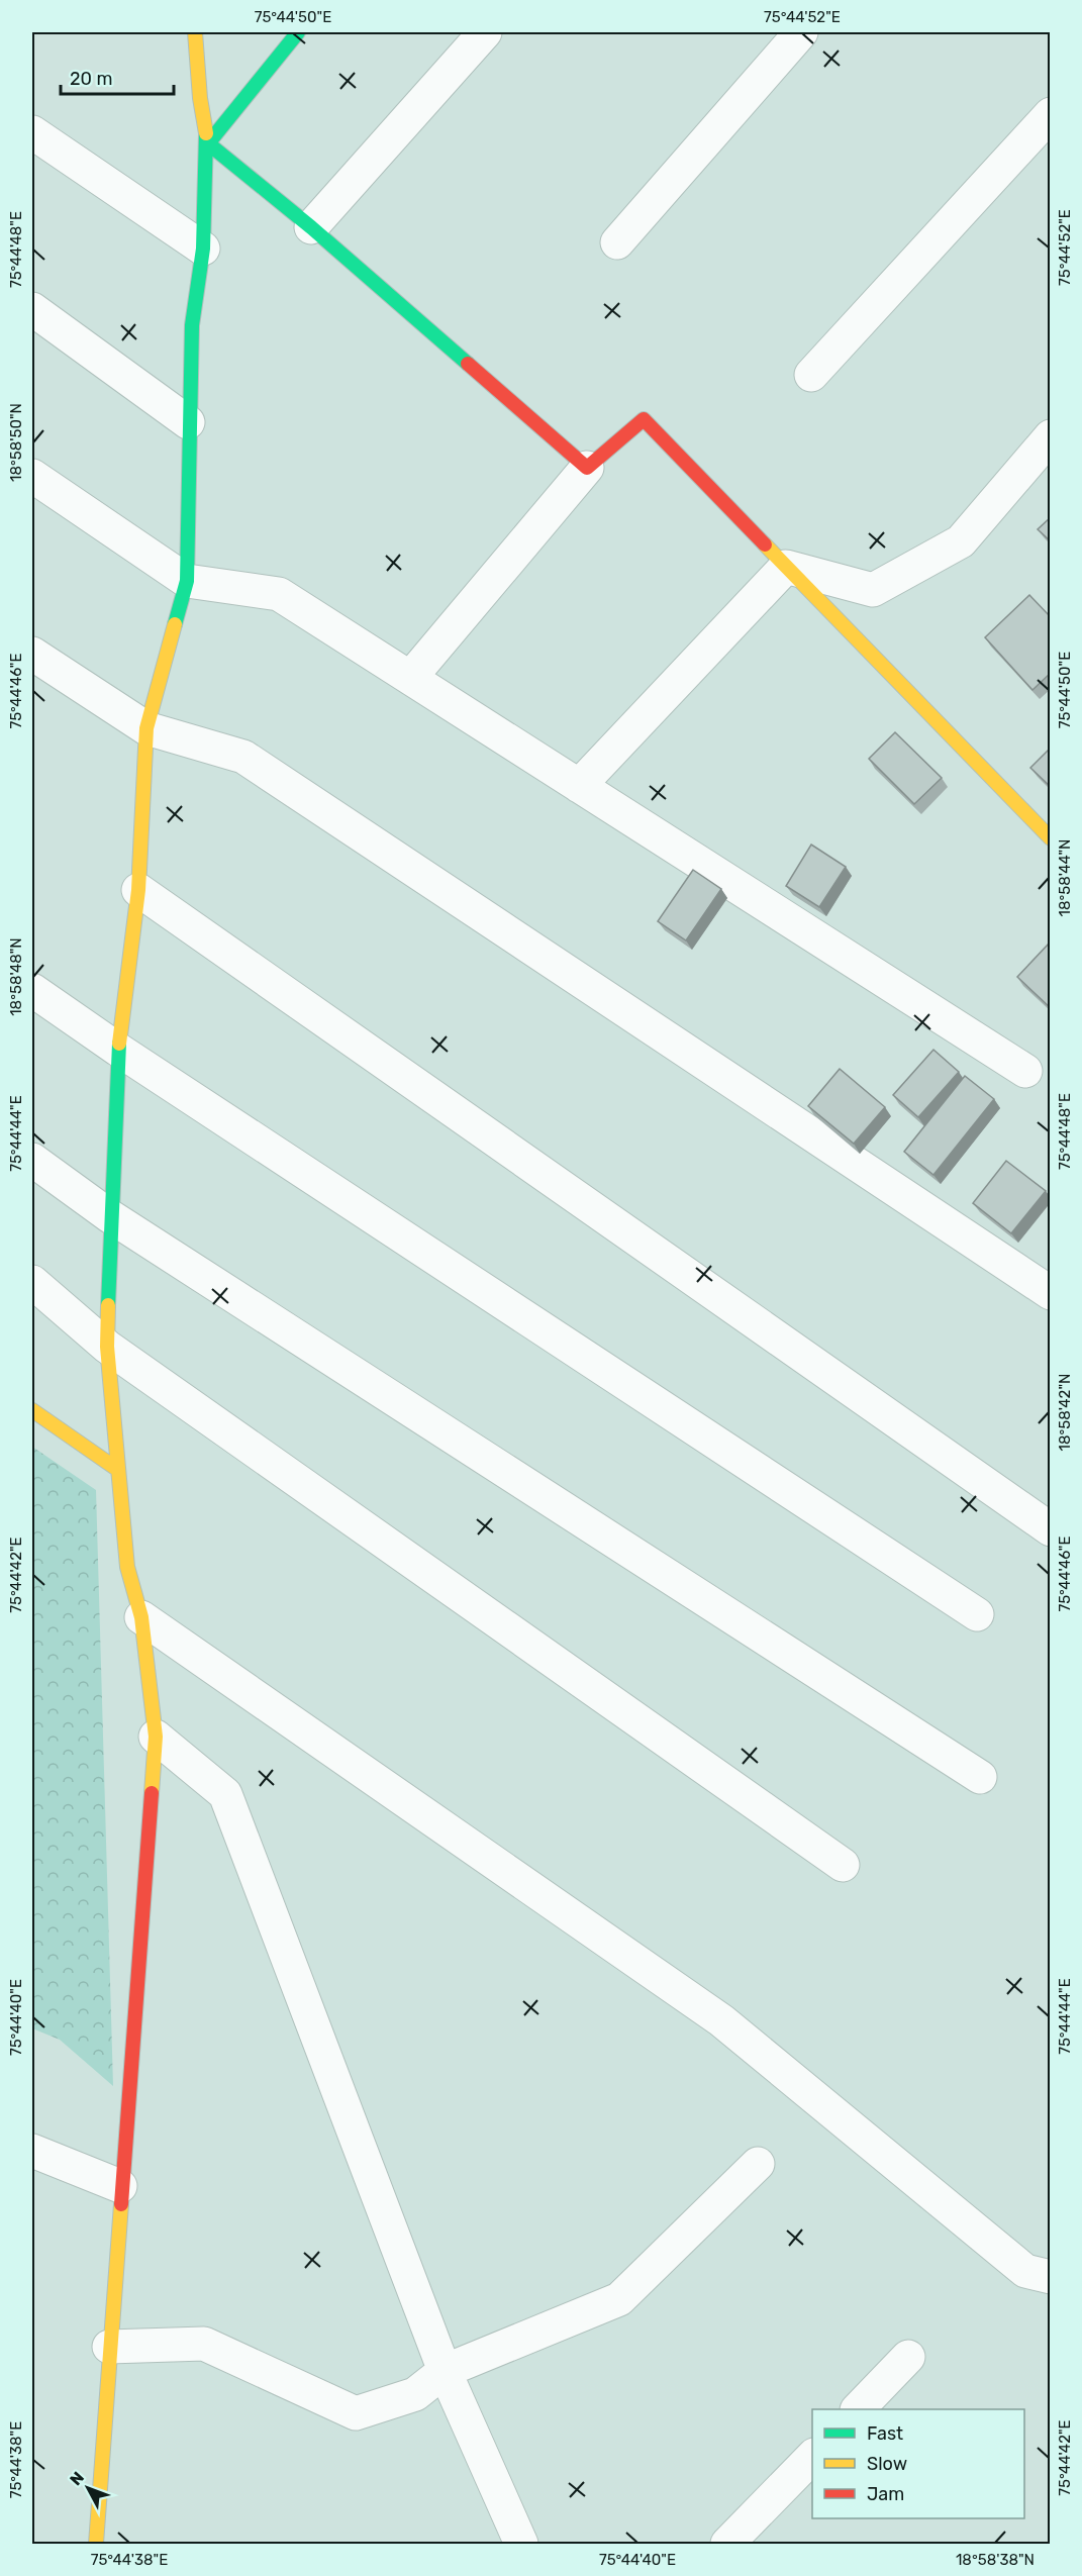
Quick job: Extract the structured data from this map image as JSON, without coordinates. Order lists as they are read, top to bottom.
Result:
{
  "legend": ["Fast", "Slow", "Jam"],
  "scale_bar": "20 m",
  "north": "top left",
  "coordinates": [
    "75°44'50\"E",
    "75°44'52\"E",
    "75°44'48\"E",
    "18°58'50\"N",
    "75°44'46\"E",
    "18°58'44\"N",
    "18°58'48\"N",
    "75°44'44\"E",
    "18°58'42\"N",
    "75°44'42\"E",
    "75°44'40\"E",
    "75°44'38\"E",
    "18°58'38\"N"
  ]
}
